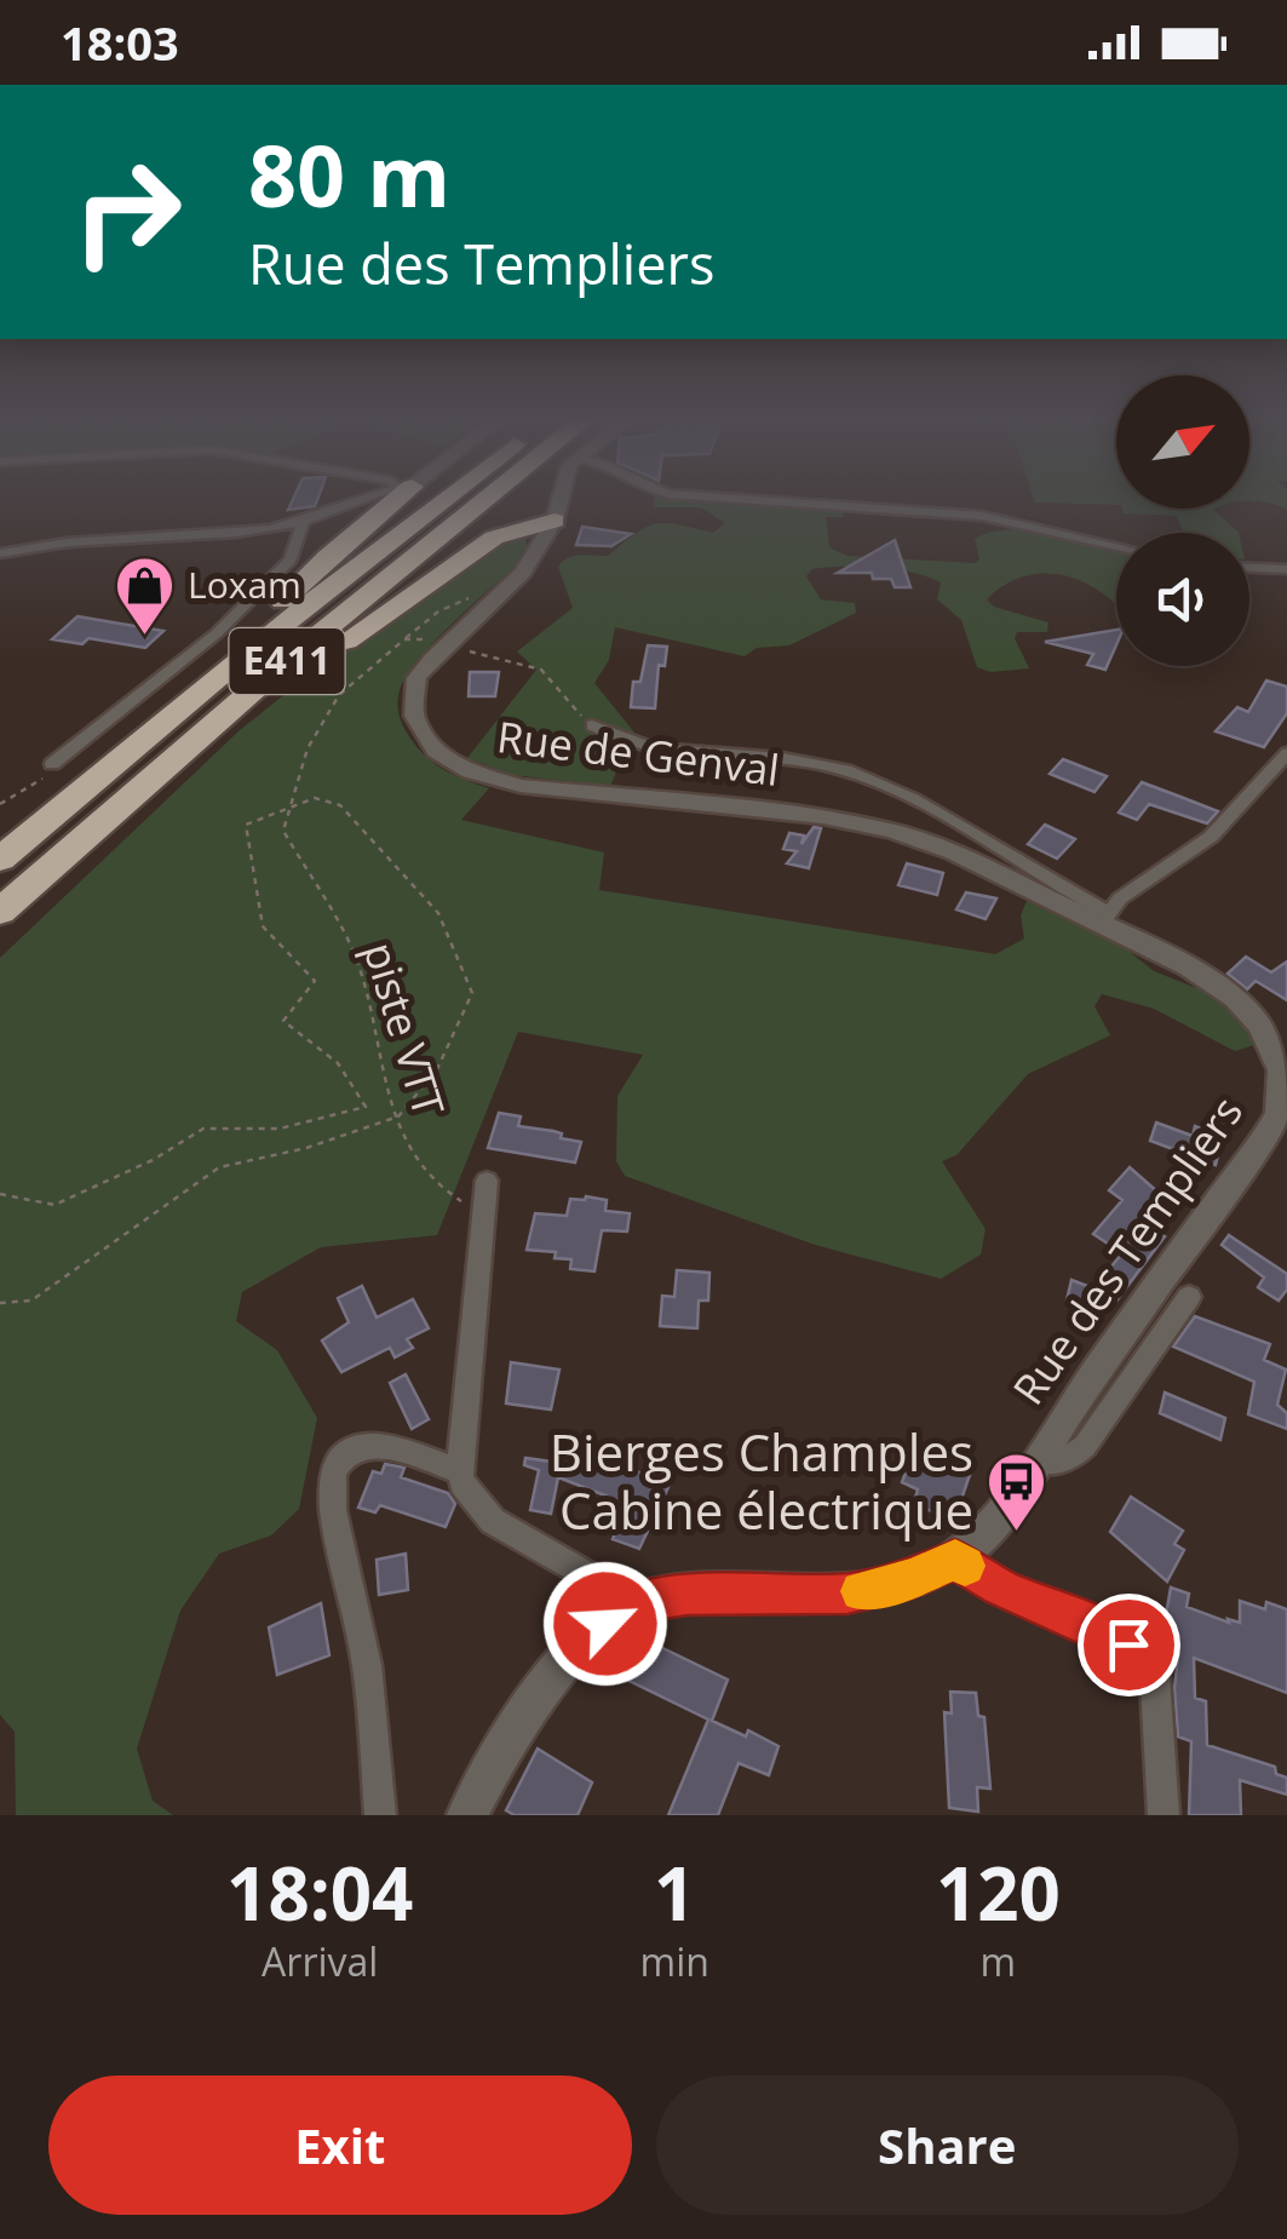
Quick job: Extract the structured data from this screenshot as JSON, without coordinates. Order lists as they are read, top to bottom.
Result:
{
  "streets": {
    "highway": ["E411"],
    "street": ["Rue de Genval", "Rue des Templiers"],
    "path": ["piste VTT"]
  },
  "crossings": [
    ["Rue de Genval", "piste VTT"],
    ["Rue de Genval", "Rue des Templiers"]
  ],
  "places": {
    "shop": ["Loxam"],
    "bus stop": ["Bierges Champles Cabine électrique"]
  },
  "north": "top right",
  "page": {
    "status": "18:03",
    "turn": ["80 m", "Rue des Templiers"],
    "eta": [
      "18:04",
      "Arrival",
      "1",
      "min",
      "120",
      "m"
    ],
    "buttons": ["Exit", "Share"]
  }
}
